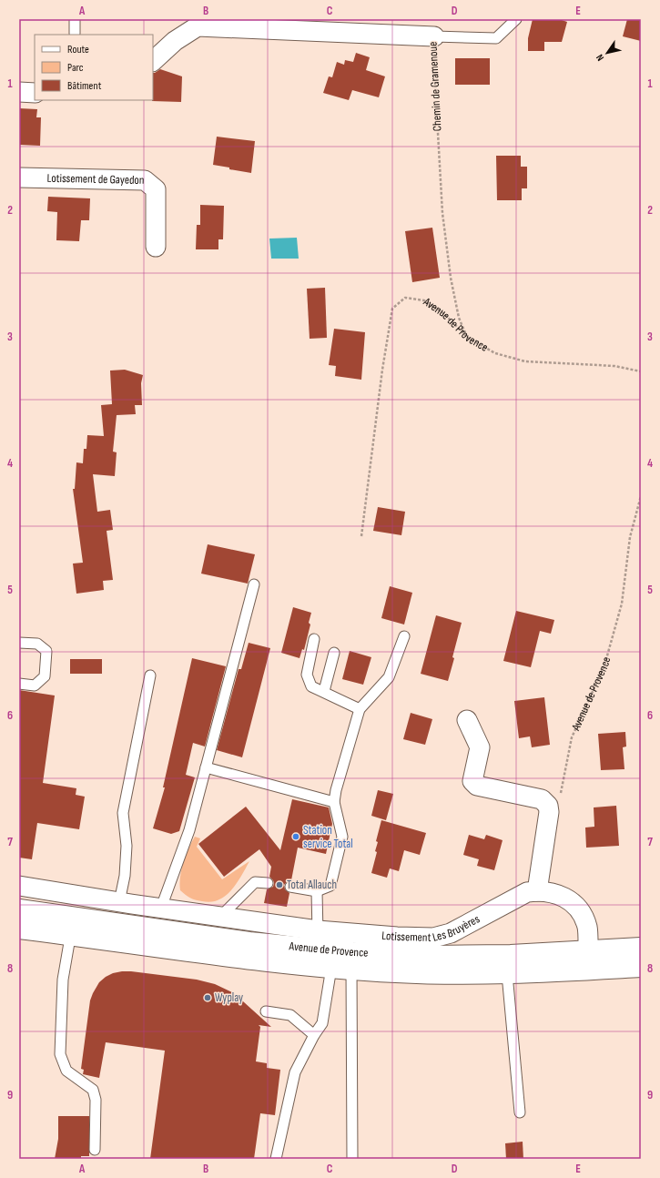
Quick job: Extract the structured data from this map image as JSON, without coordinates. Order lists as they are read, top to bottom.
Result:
{
  "streets": {
    "main road": ["Avenue de Provence"],
    "street": ["Chemin de Gramenoue", "Lotissement de Gayedon", "Lotissement Les Bruyères"]
  },
  "crossings": [
    ["Chemin de Gramenoue", "Avenue de Provence"],
    ["Avenue de Provence", "Lotissement Les Bruyères"]
  ],
  "places": ["Station service Total", "Total Allauch", "Wyplay"],
  "legend": ["Route", "Parc", "Bâtiment"],
  "north": "bottom left",
  "grid": {
    "columns": [
      "A",
      "B",
      "C",
      "D",
      "E"
    ],
    "rows": [
      "1",
      "2",
      "3",
      "4",
      "5",
      "6",
      "7",
      "8",
      "9"
    ]
  }
}
